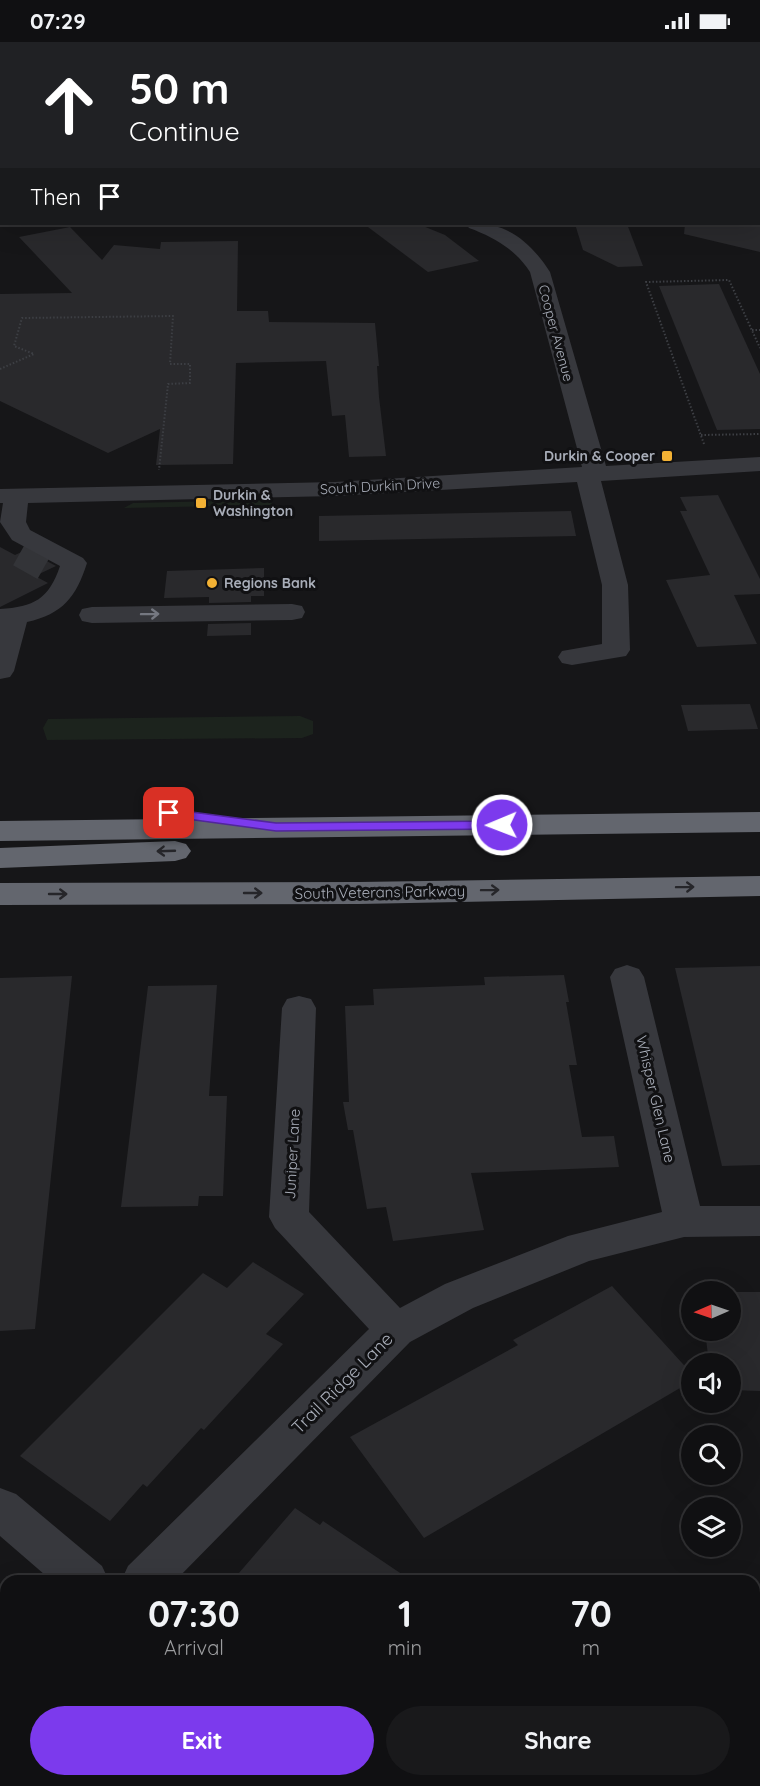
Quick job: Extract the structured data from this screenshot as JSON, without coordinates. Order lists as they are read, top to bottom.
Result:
{
  "streets": {
    "highway": ["South Veterans Parkway"],
    "street": [
      "Cooper Avenue",
      "South Durkin Drive",
      "Whisper Glen Lane",
      "Juniper Lane",
      "Trail Ridge Lane"
    ]
  },
  "crossings": [
    ["Cooper Avenue", "South Durkin Drive"],
    ["Whisper Glen Lane", "Trail Ridge Lane"],
    ["Juniper Lane", "Trail Ridge Lane"]
  ],
  "places": {
    "transit": ["Durkin & Cooper", "Durkin & Washington"],
    "other": ["Regions Bank"]
  },
  "north": "left",
  "page": {
    "status": "07:29",
    "turn": ["50 m", "Continue"],
    "then": "Then",
    "eta": [
      "07:30",
      "Arrival",
      "1",
      "min",
      "70",
      "m"
    ],
    "buttons": ["Exit", "Share"]
  }
}
